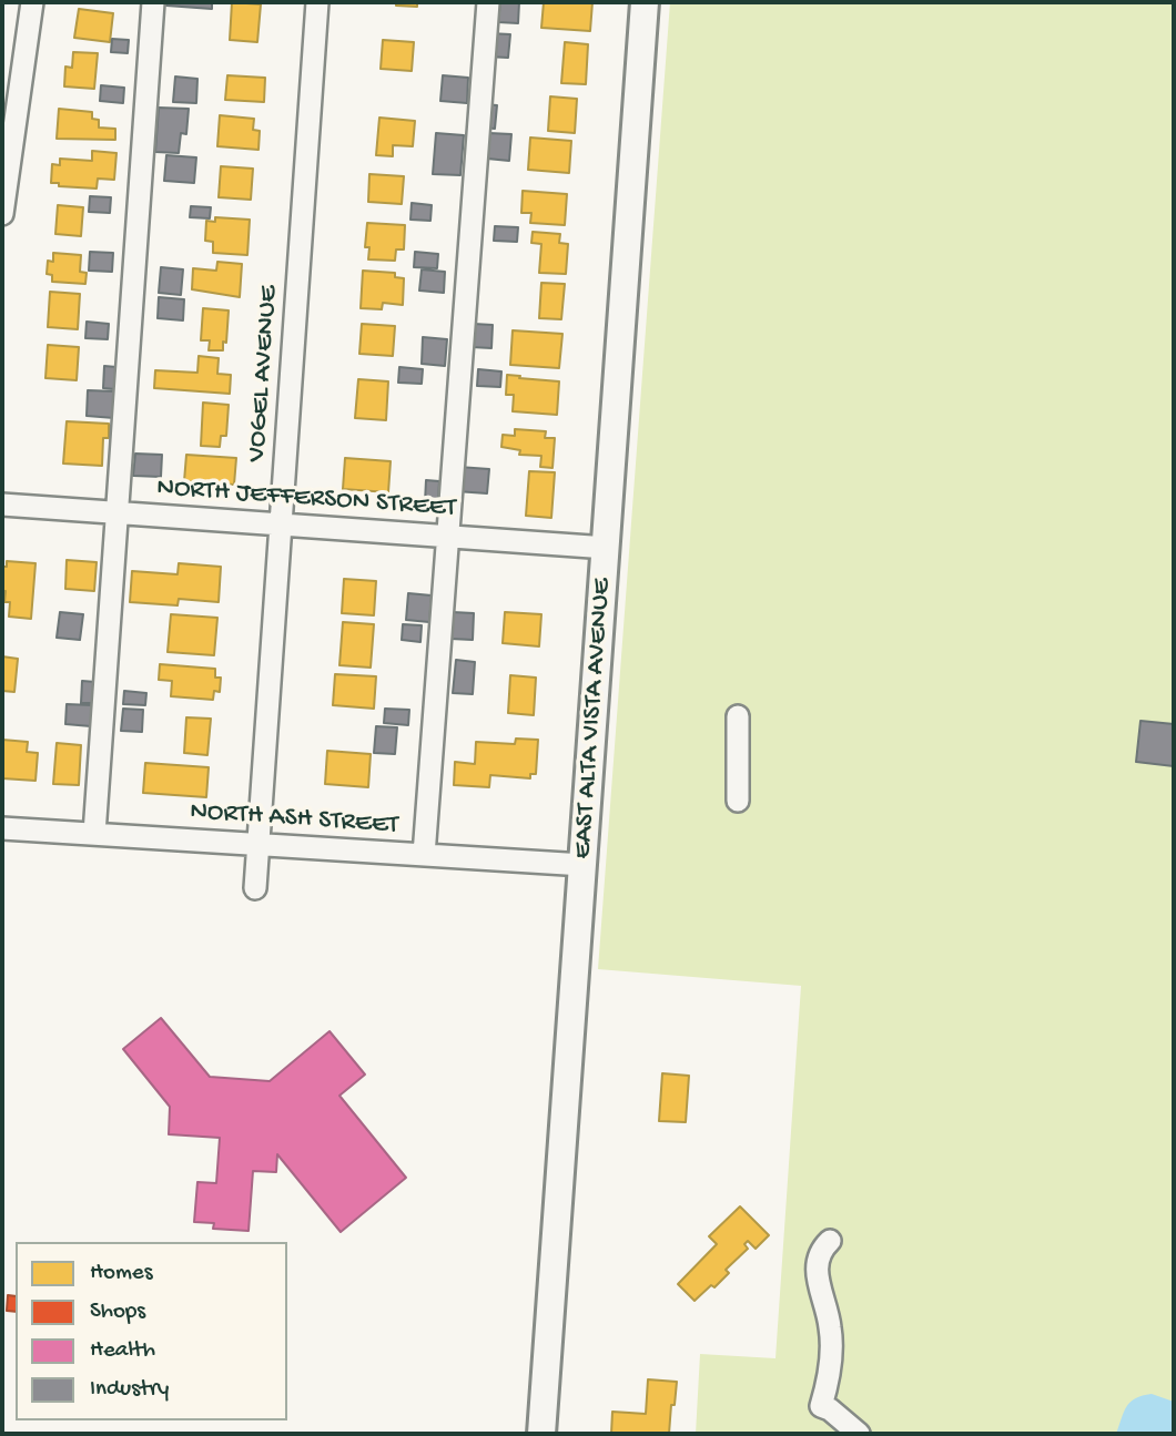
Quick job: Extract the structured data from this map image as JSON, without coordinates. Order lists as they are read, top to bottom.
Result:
{
  "streets": {
    "main road": ["EAST ALTA VISTA AVENUE"],
    "street": ["VOGEL AVENUE", "NORTH JEFFERSON STREET", "NORTH ASH STREET"]
  },
  "crossings": [
    ["VOGEL AVENUE", "NORTH JEFFERSON STREET"],
    ["VOGEL AVENUE", "NORTH ASH STREET"],
    ["NORTH JEFFERSON STREET", "EAST ALTA VISTA AVENUE"],
    ["EAST ALTA VISTA AVENUE", "NORTH ASH STREET"]
  ],
  "legend": [
    "Homes",
    "Shops",
    "Health",
    "Industry"
  ]
}
